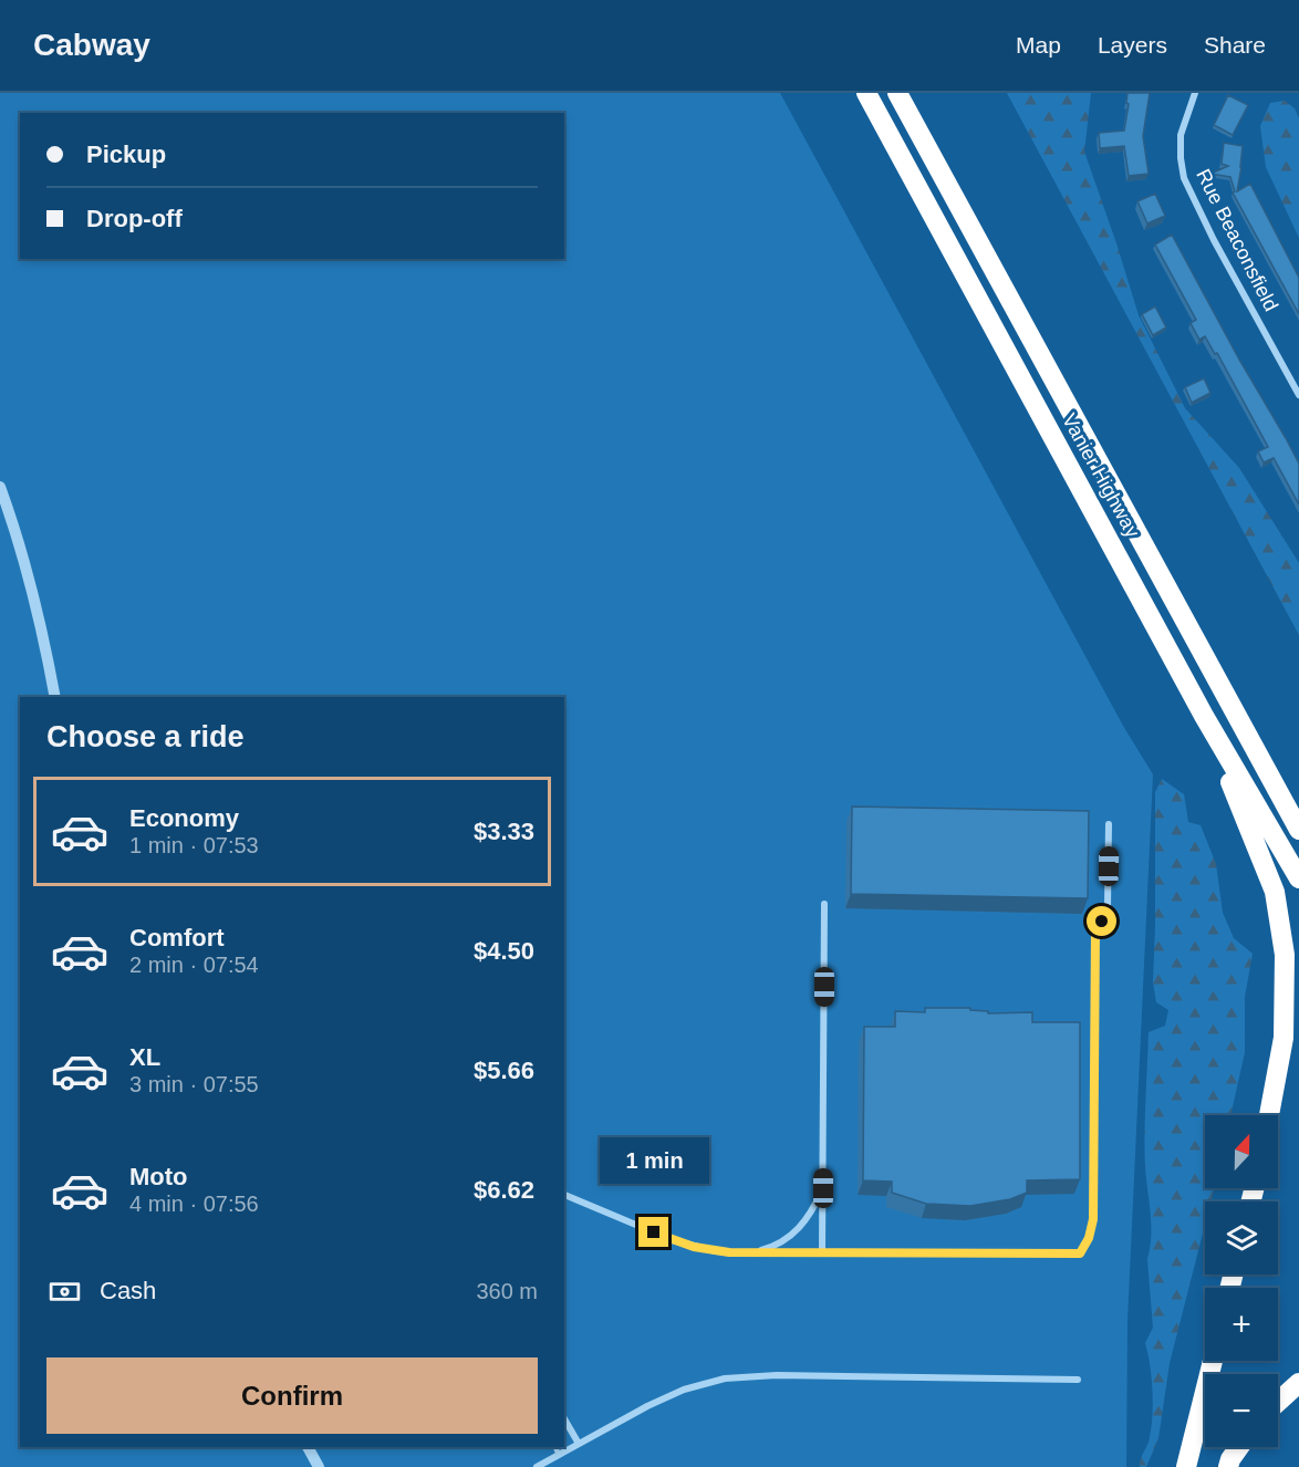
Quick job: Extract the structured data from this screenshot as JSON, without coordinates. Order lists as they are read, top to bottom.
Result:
{
  "streets": {
    "highway": ["Vanier Highway"],
    "street": ["Rue Beaconsfield"]
  },
  "north": "top",
  "page": {
    "header": "Cabway",
    "nav": ["Map", "Layers", "Share"],
    "banner": ["Pickup", "Drop-off"],
    "heading": "Choose a ride",
    "list": [
      {
        "name": "Economy",
        "note": "1 min · 07:53",
        "value": "$3.33"
      },
      {
        "name": "Comfort",
        "note": "2 min · 07:54",
        "value": "$4.50"
      },
      {
        "name": "XL",
        "note": "3 min · 07:55",
        "value": "$5.66"
      },
      {
        "name": "Moto",
        "note": "4 min · 07:56",
        "value": "$6.62"
      }
    ],
    "map_buttons": ["+", "−"],
    "bubble": "1 min",
    "pay": ["Cash", "360 m"],
    "buttons": "Confirm"
  }
}
